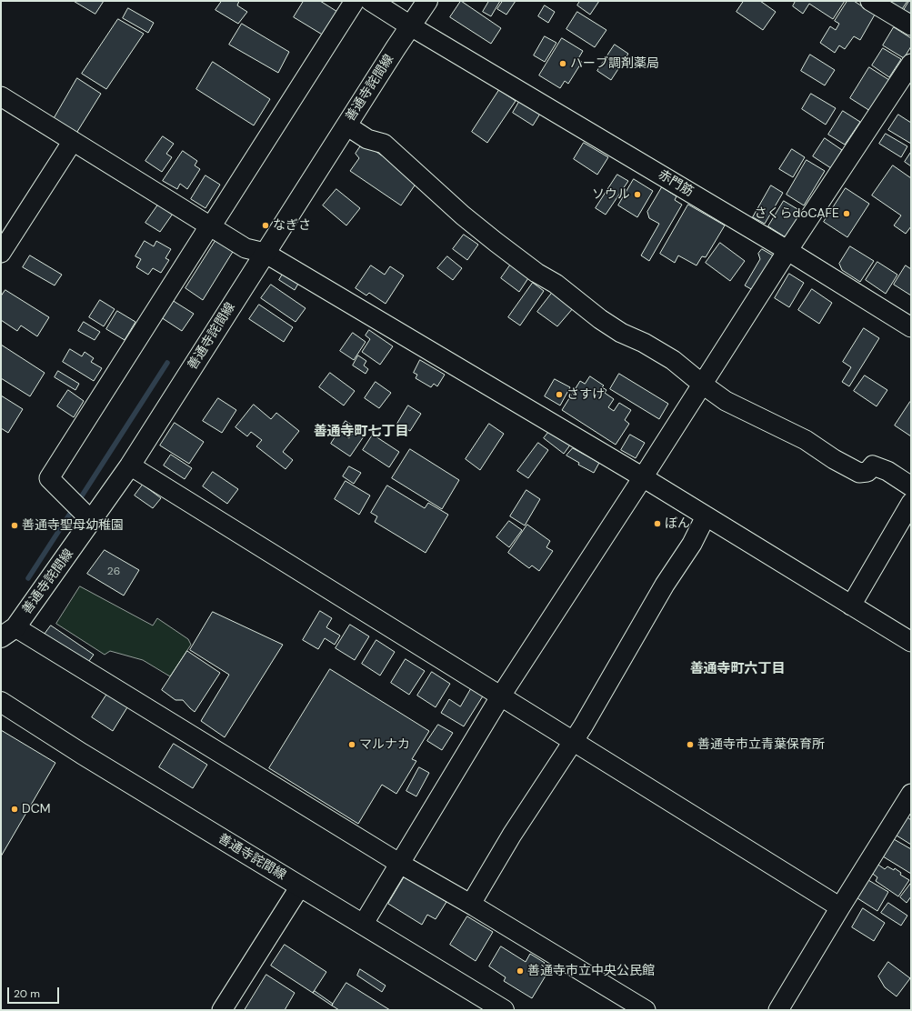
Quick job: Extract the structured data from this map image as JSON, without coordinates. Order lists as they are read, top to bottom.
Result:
{
  "streets": {
    "main road": ["善通寺詫間線"],
    "street": ["赤門筋"]
  },
  "crossings": [
    ["善通寺詫間線", "赤門筋"]
  ],
  "districts": ["善通寺町七丁目", "善通寺町六丁目"],
  "places": [
    "ハーブ調剤薬局",
    "ソウル",
    "さくらdoCAFE",
    "なぎさ",
    "さすけ",
    "ぼん",
    "善通寺聖母幼稚園",
    "マルナカ",
    "善通寺市立青葉保育所",
    "DCM",
    "善通寺市立中央公民館"
  ],
  "house_numbers": ["26"],
  "scale_bar": "20 m"
}
